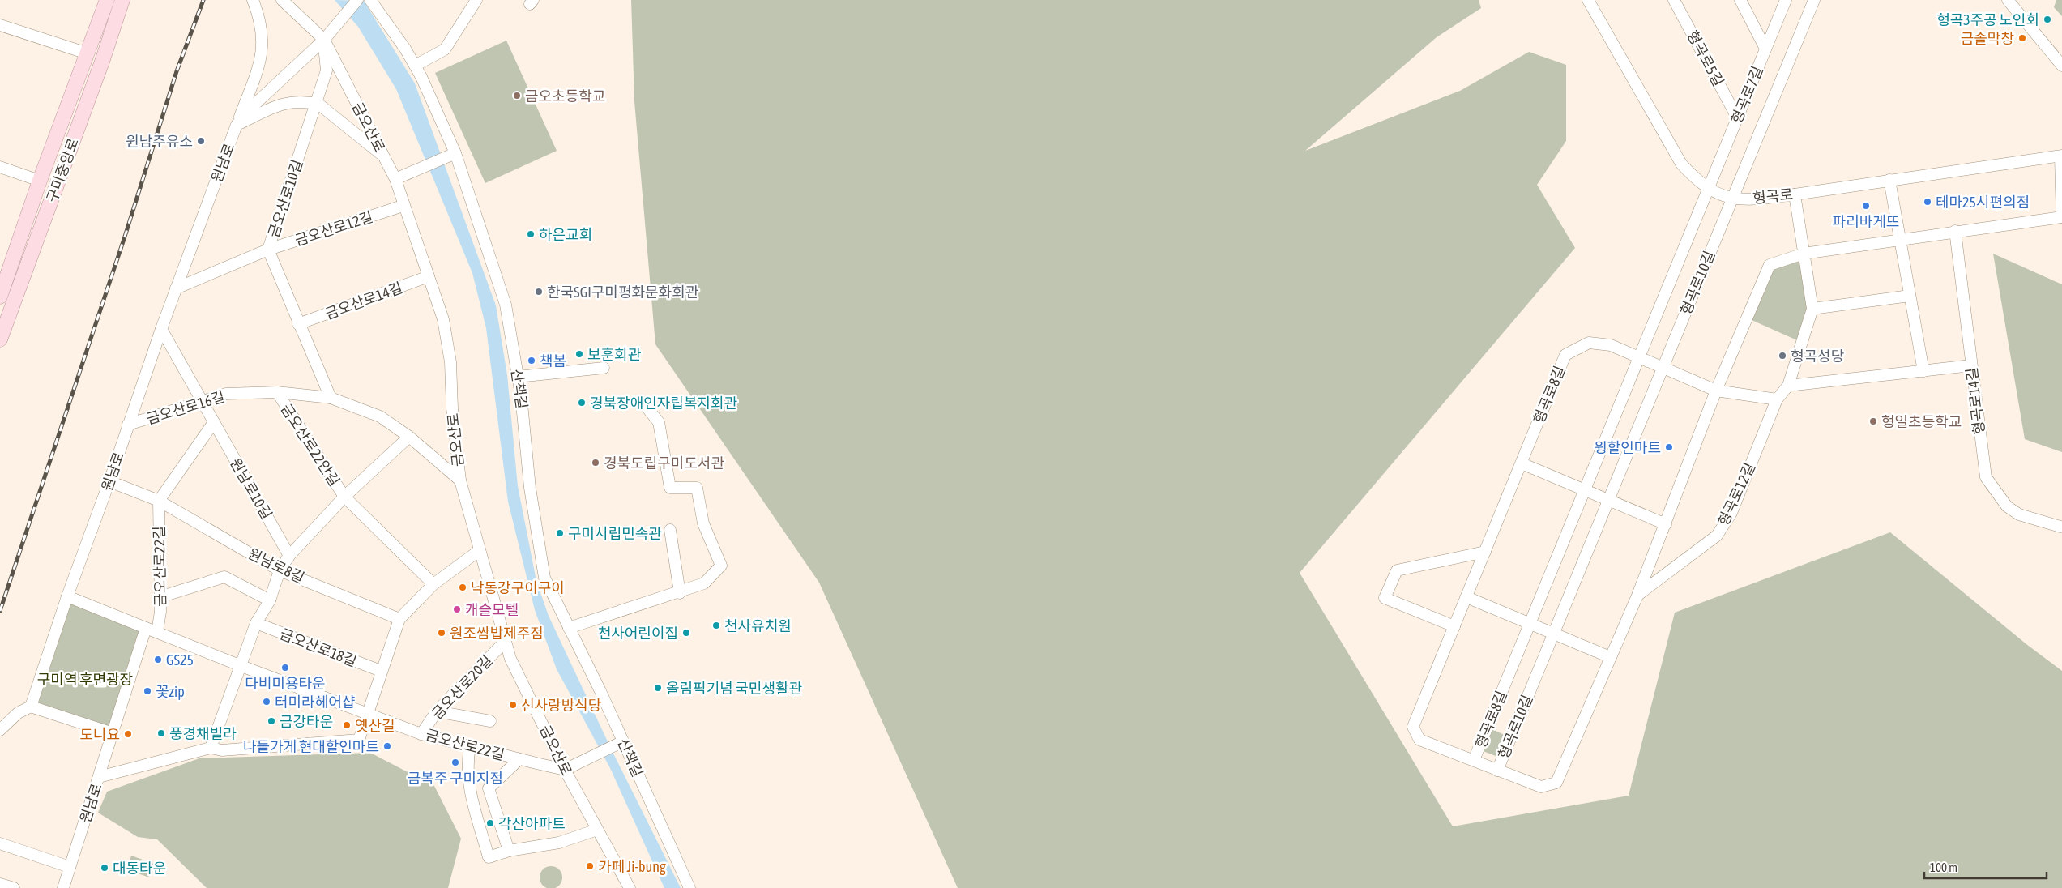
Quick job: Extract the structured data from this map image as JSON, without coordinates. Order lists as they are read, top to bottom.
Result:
{
  "streets": {
    "main road": ["구미중앙로"],
    "street": [
      "형곡로5길",
      "형곡로7길",
      "금오산로",
      "원남로",
      "형곡로",
      "금오산로10길",
      "금오산로12길",
      "형곡로10길",
      "금오산로14길",
      "산책길",
      "형곡로8길",
      "형곡로14길",
      "금오산로16길",
      "금오산로22안길",
      "원남로10길",
      "형곡로12길",
      "원남로8길",
      "금오산로22길",
      "금오산로18길",
      "금오산로20길"
    ]
  },
  "crossings": [
    ["형곡로5길", "형곡로7길"],
    ["형곡로7길", "형곡로"],
    ["형곡로7길", "형곡로8길"],
    ["금오산로", "원남로"],
    ["금오산로", "금오산로10길"],
    ["금오산로", "금오산로12길"],
    ["금오산로", "금오산로14길"],
    ["금오산로", "금오산로16길"],
    ["금오산로", "금오산로22길"],
    ["금오산로", "금오산로20길"],
    ["원남로", "금오산로10길"],
    ["원남로", "금오산로12길"],
    ["원남로", "금오산로16길"],
    ["원남로", "원남로8길"],
    ["원남로", "금오산로22길"],
    ["형곡로", "형곡로10길"],
    ["형곡로", "형곡로8길"],
    ["형곡로", "형곡로12길"],
    ["금오산로10길", "금오산로12길"],
    ["금오산로10길", "금오산로14길"],
    ["금오산로10길", "금오산로16길"],
    ["형곡로10길", "형곡로12길"],
    ["금오산로16길", "금오산로22안길"],
    ["금오산로22안길", "원남로10길"],
    ["금오산로22안길", "원남로8길"],
    ["금오산로22안길", "금오산로22길"],
    ["금오산로22안길", "금오산로18길"],
    ["원남로8길", "금오산로22길"],
    ["금오산로22길", "금오산로20길"]
  ],
  "parks": ["구미역 후면광장"],
  "places": [
    "형곡3주공 노인회",
    "금솔막창",
    "금오초등학교",
    "원남주유소",
    "테마25시편의점",
    "파리바게뜨",
    "하은교회",
    "한국SGI구미평화문화회관",
    "보훈회관",
    "형곡성당",
    "책봄",
    "경북장애인자립복지회관",
    "형일초등학교",
    "윙할인마트",
    "경북도립구미도서관",
    "구미시립민속관",
    "낙동강구이구이",
    "캐슬모텔",
    "천사유치원",
    "원조쌈밥제주점",
    "천사어린이집",
    "GS25",
    "다비미용타운",
    "올림픽기념 국민생활관",
    "꽃zip",
    "터미라헤어샵",
    "신사랑방식당",
    "금강타운",
    "옛산길",
    "풍경채빌라",
    "도니요",
    "나들가게 현대할인마트",
    "금복주 구미지점",
    "각산아파트",
    "카페 Ji-bung",
    "대동타운"
  ],
  "scale_bar": "100 m"
}
